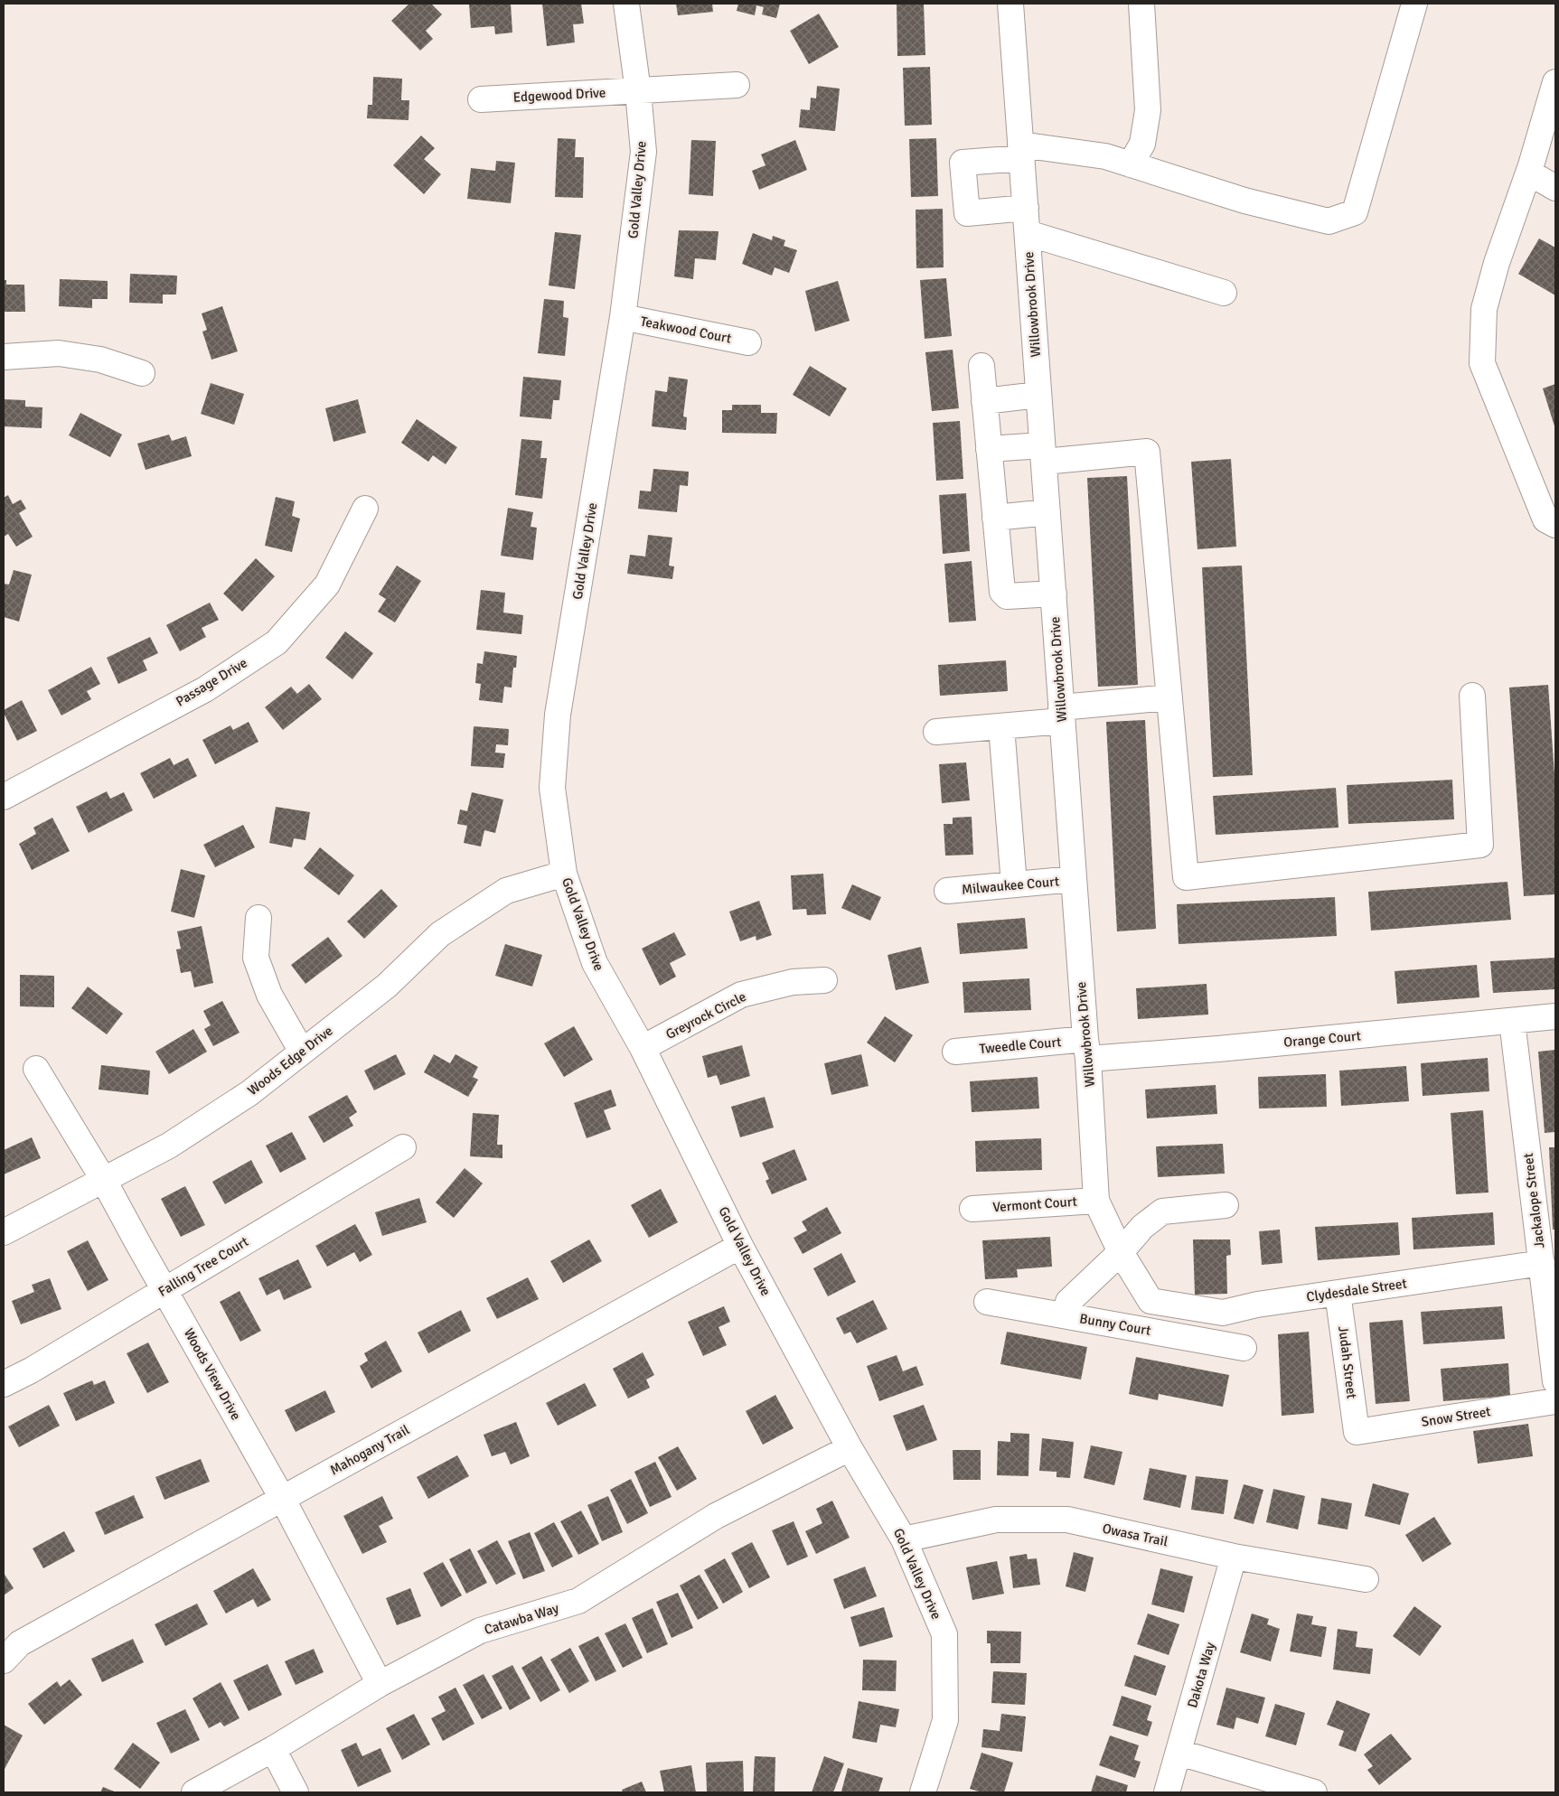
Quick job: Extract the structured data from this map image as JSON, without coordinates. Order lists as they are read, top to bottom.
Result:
{
  "streets": {
    "street": [
      "Edgewood Drive",
      "Gold Valley Drive",
      "Willowbrook Drive",
      "Teakwood Court",
      "Passage Drive",
      "Milwaukee Court",
      "Greyrock Circle",
      "Orange Court",
      "Tweedle Court",
      "Woods Edge Drive",
      "Jackalope Street",
      "Vermont Court",
      "Falling Tree Court",
      "Clydesdale Street",
      "Bunny Court",
      "Judah Street",
      "Woods View Drive",
      "Snow Street",
      "Mahogany Trail",
      "Owasa Trail",
      "Catawba Way",
      "Dakota Way"
    ]
  },
  "crossings": [
    ["Edgewood Drive", "Gold Valley Drive"],
    ["Gold Valley Drive", "Teakwood Court"],
    ["Gold Valley Drive", "Greyrock Circle"],
    ["Gold Valley Drive", "Woods Edge Drive"],
    ["Gold Valley Drive", "Mahogany Trail"],
    ["Gold Valley Drive", "Owasa Trail"],
    ["Gold Valley Drive", "Catawba Way"],
    ["Willowbrook Drive", "Milwaukee Court"],
    ["Willowbrook Drive", "Orange Court"],
    ["Willowbrook Drive", "Tweedle Court"],
    ["Willowbrook Drive", "Vermont Court"],
    ["Willowbrook Drive", "Clydesdale Street"],
    ["Orange Court", "Tweedle Court"],
    ["Orange Court", "Jackalope Street"],
    ["Woods Edge Drive", "Woods View Drive"],
    ["Jackalope Street", "Clydesdale Street"],
    ["Falling Tree Court", "Woods View Drive"],
    ["Clydesdale Street", "Judah Street"],
    ["Judah Street", "Snow Street"],
    ["Woods View Drive", "Mahogany Trail"],
    ["Woods View Drive", "Catawba Way"],
    ["Owasa Trail", "Dakota Way"]
  ]
}
